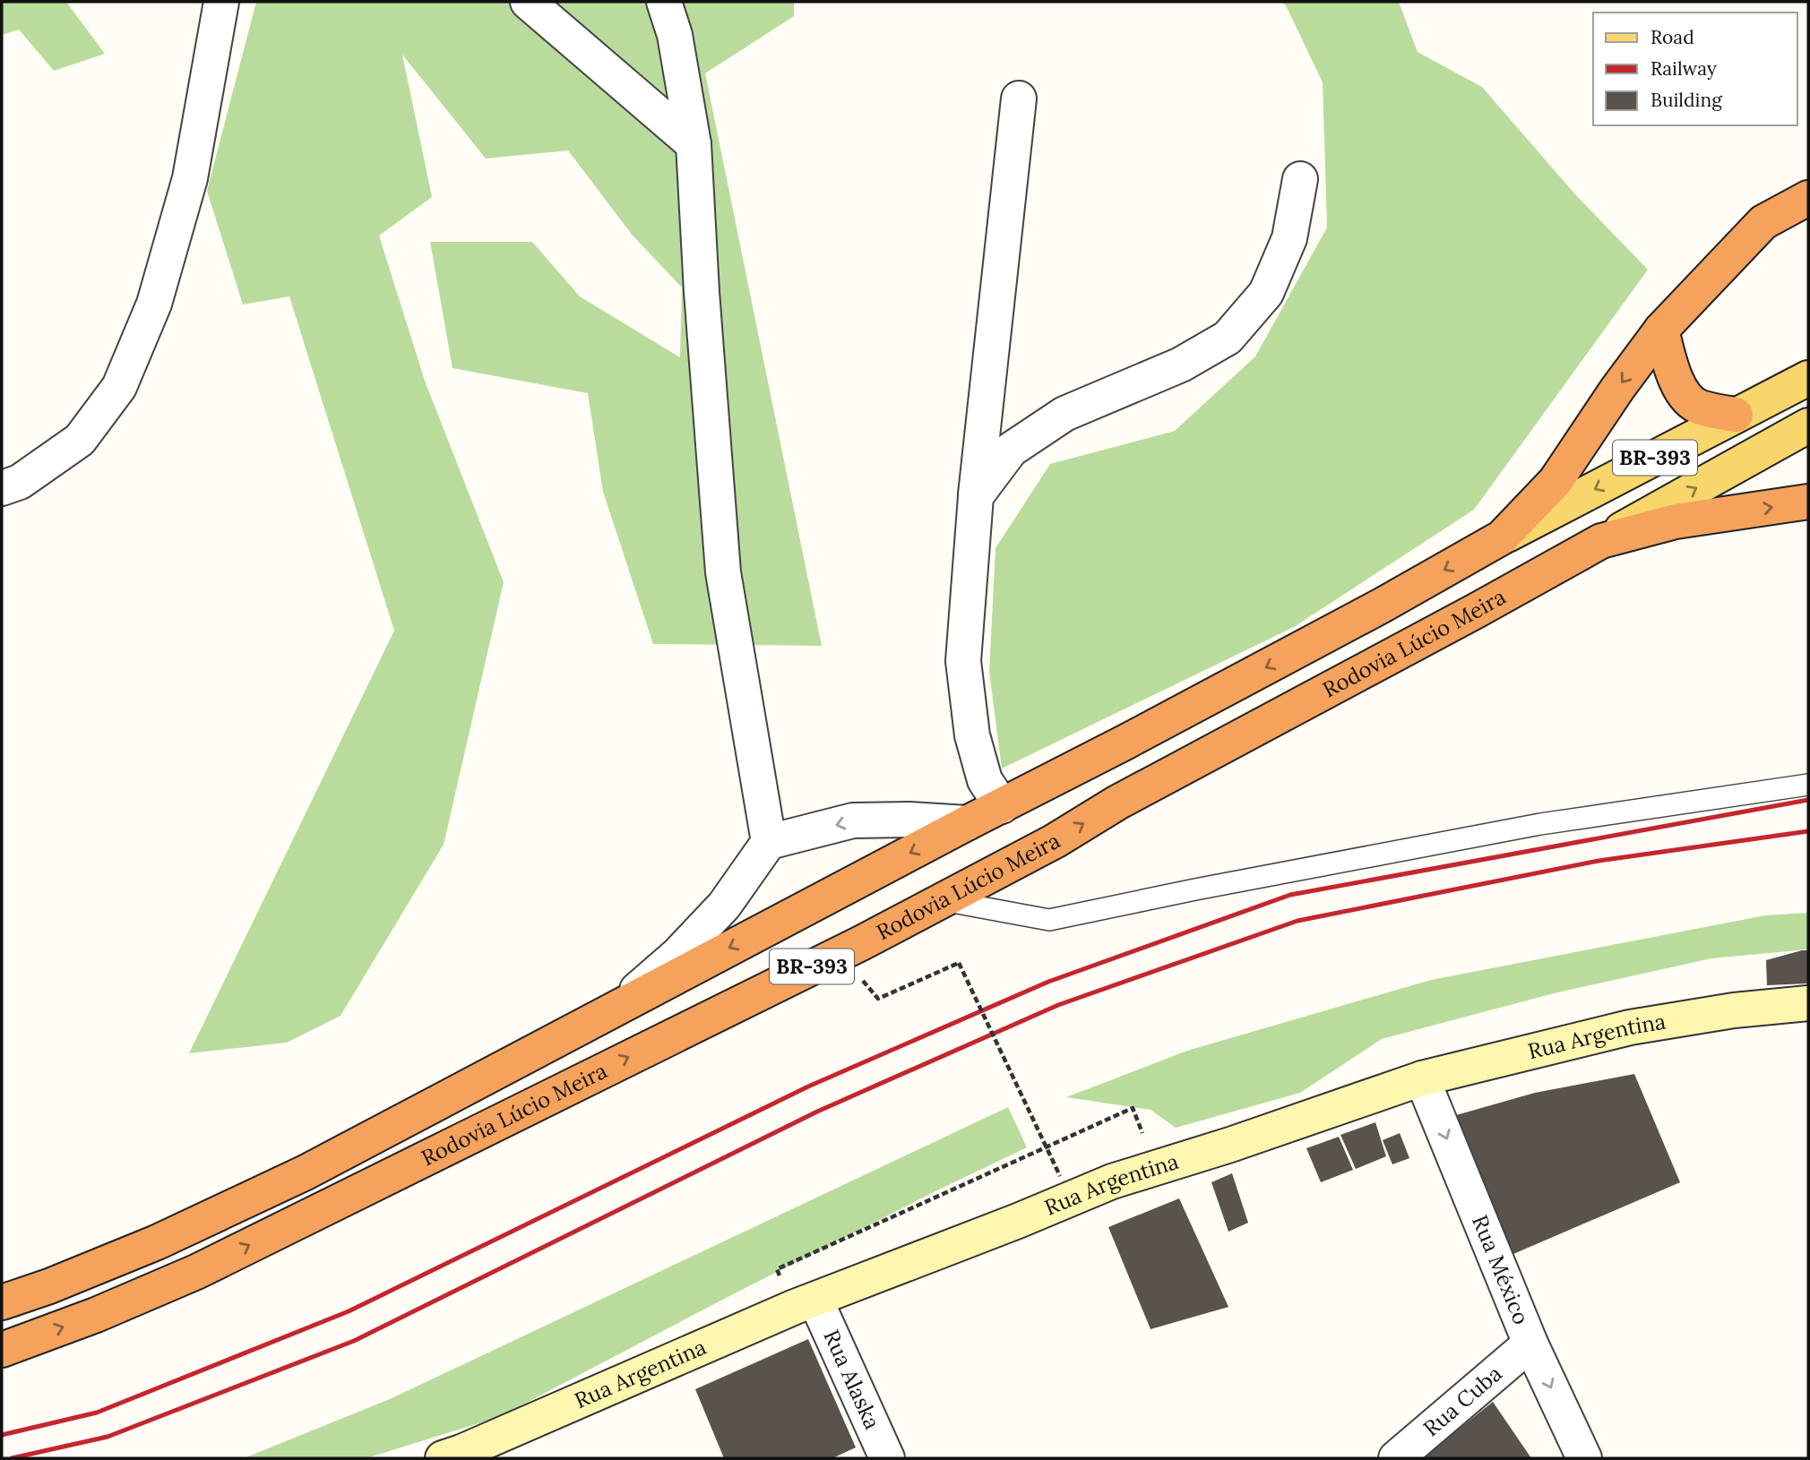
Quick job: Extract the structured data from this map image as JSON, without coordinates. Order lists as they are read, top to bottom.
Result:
{
  "streets": {
    "highway": ["BR-393", "Rodovia Lúcio Meira"],
    "street": [
      "Rua Argentina",
      "Rua México",
      "Rua Alaska",
      "Rua Cuba"
    ]
  },
  "crossings": [
    ["Rua Argentina", "Rua México"],
    ["Rua Argentina", "Rua Alaska"],
    ["Rua México", "Rua Cuba"]
  ],
  "one_way": ["Rua México"],
  "legend": ["Road", "Railway", "Building"]
}
